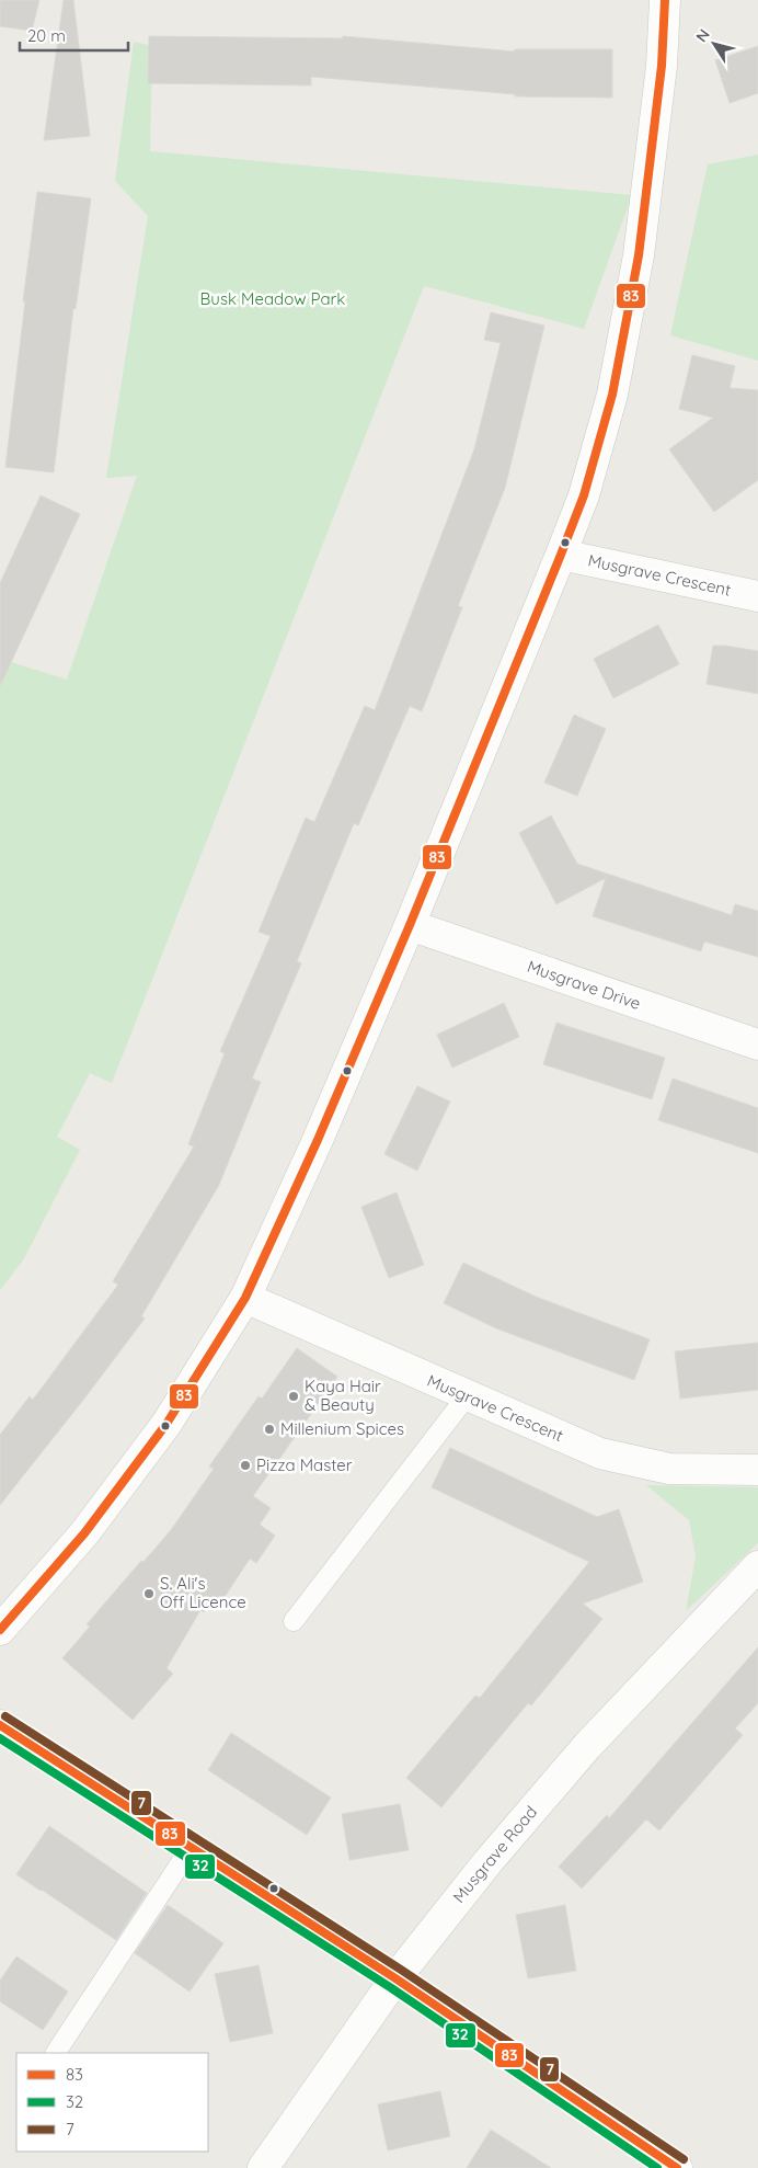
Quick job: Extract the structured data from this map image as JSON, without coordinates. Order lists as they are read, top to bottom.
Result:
{
  "streets": {
    "street": ["Musgrave Crescent", "Musgrave Drive", "Musgrave Road"]
  },
  "parks": ["Busk Meadow Park"],
  "places": [
    "Kaya Hair & Beauty",
    "Millenium Spices",
    "Pizza Master",
    "S. Ali's Off Licence"
  ],
  "lines": ["transit line 83", "transit line 7", "transit line 32"],
  "legend": ["83", "32", "7"],
  "scale_bar": "20 m",
  "north": "top left"
}
